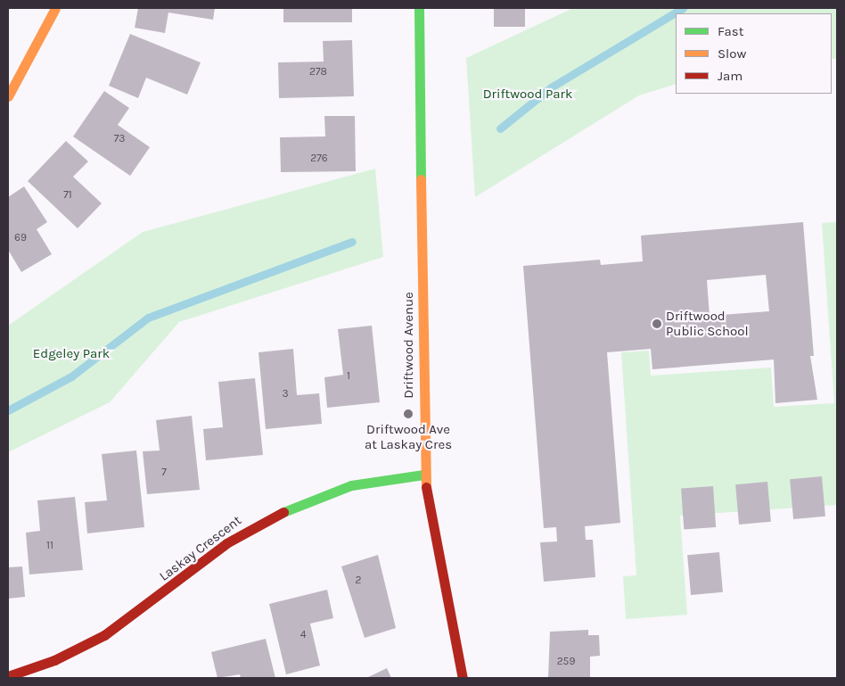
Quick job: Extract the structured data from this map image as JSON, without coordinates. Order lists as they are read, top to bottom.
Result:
{
  "streets": {
    "street": ["Driftwood Avenue", "Laskay Crescent"]
  },
  "crossings": [
    ["Driftwood Avenue", "Laskay Crescent"]
  ],
  "parks": ["Driftwood Park", "Edgeley Park"],
  "places": ["Driftwood Public School", "Driftwood Ave at Laskay Cres"],
  "house_numbers": [
    "278",
    "73",
    "276",
    "71",
    "69",
    "1",
    "3",
    "7",
    "11",
    "2",
    "4",
    "259"
  ],
  "legend": ["Fast", "Slow", "Jam"]
}
